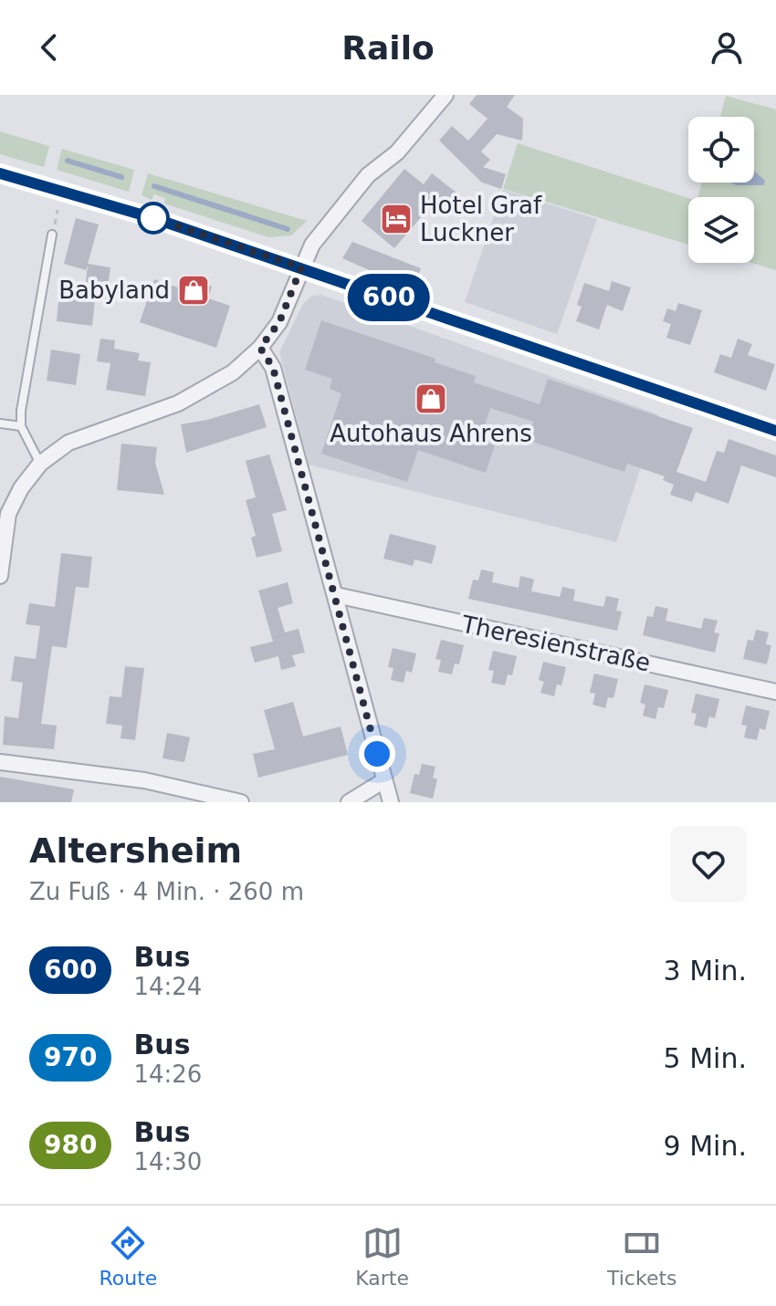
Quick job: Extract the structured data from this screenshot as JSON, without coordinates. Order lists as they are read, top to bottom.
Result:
{
  "streets": {
    "street": ["Theresienstraße"]
  },
  "places": {
    "hotel": ["Hotel Graf Luckner"],
    "shop": ["Babyland", "Autohaus Ahrens"]
  },
  "lines": ["bus line 600"],
  "page": {
    "header": "Railo",
    "on_map": "600",
    "heading": ["Altersheim", "Zu Fuß · 4 Min. · 260 m"],
    "list": [
      {
        "mark": "600",
        "name": "Bus",
        "note": "14:24",
        "value": "3 Min."
      },
      {
        "mark": "970",
        "name": "Bus",
        "note": "14:26",
        "value": "5 Min."
      },
      {
        "mark": "980",
        "name": "Bus",
        "note": "14:30",
        "value": "9 Min."
      }
    ],
    "tabs": ["Route", "Karte", "Tickets"]
  }
}
